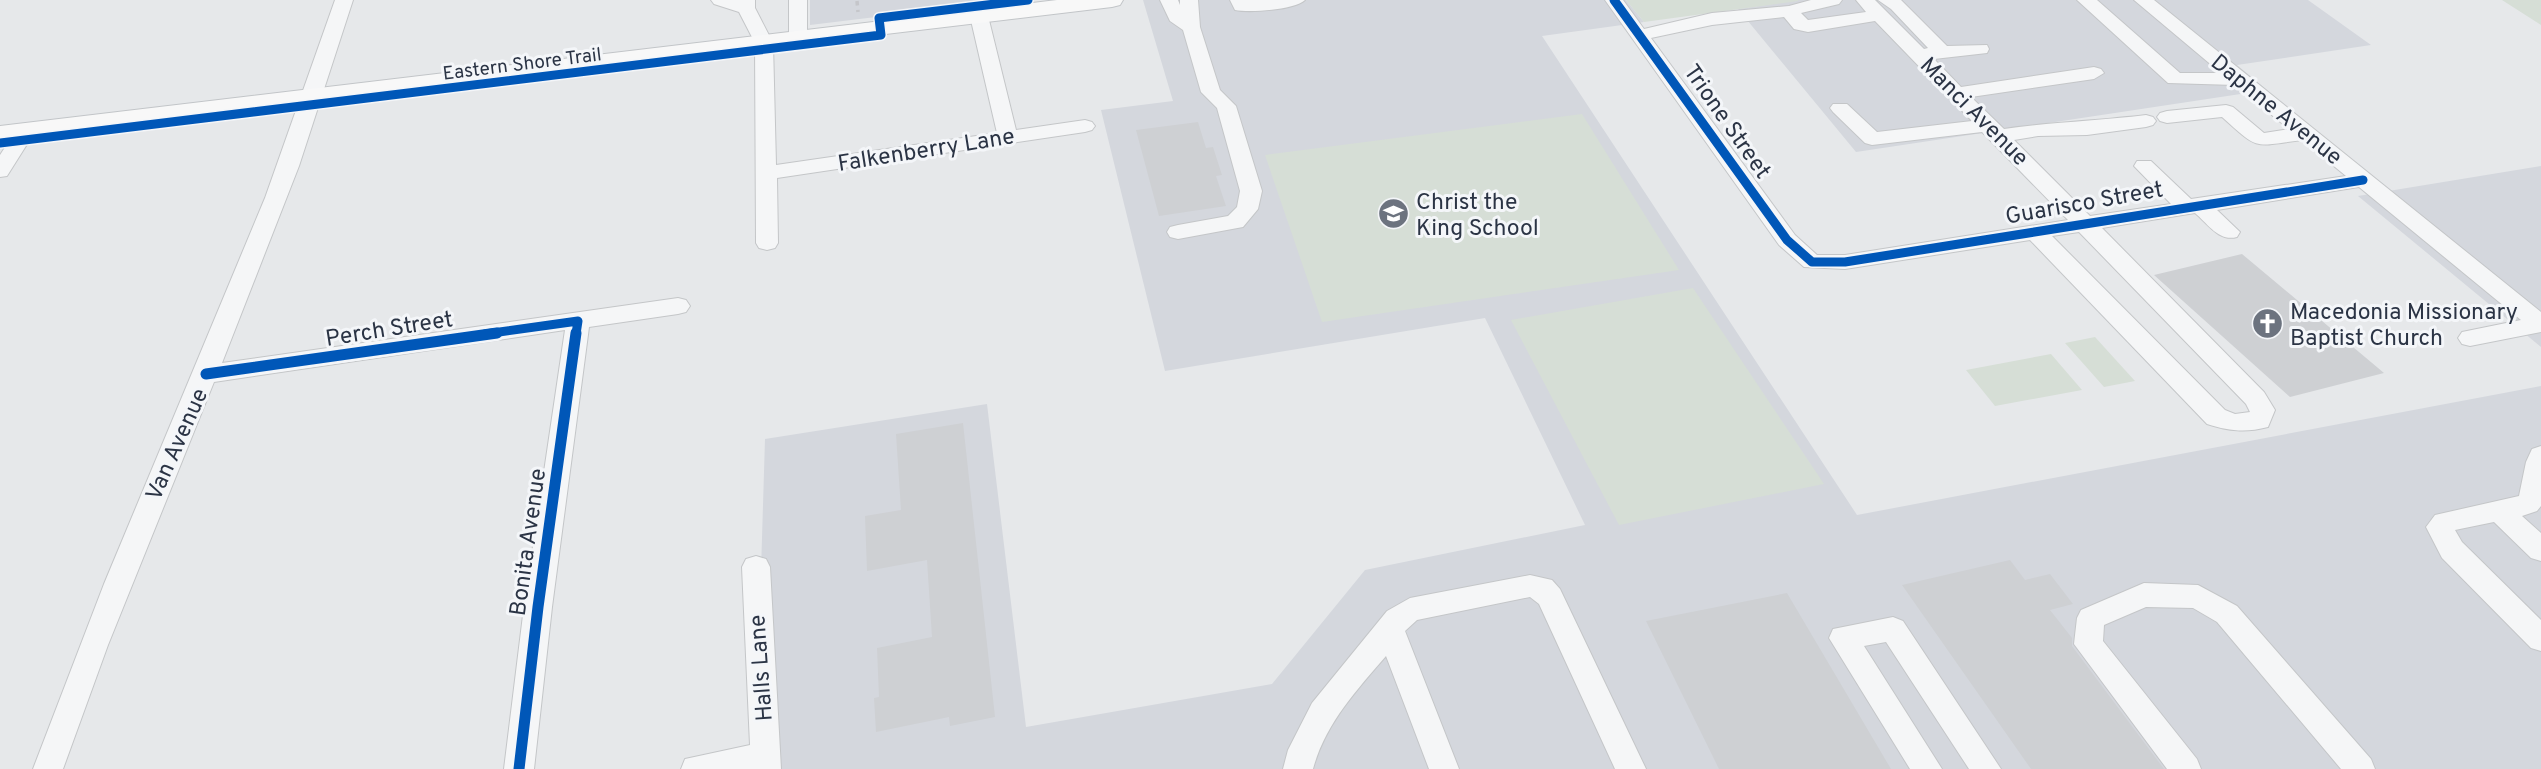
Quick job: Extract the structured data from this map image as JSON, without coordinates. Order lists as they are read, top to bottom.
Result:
{
  "streets": {
    "street": [
      "Daphne Avenue",
      "Manci Avenue",
      "Trione Street",
      "Falkenberry Lane",
      "Guarisco Street",
      "Perch Street",
      "Van Avenue",
      "Bonita Avenue",
      "Halls Lane"
    ],
    "cycle path": ["Eastern Shore Trail"]
  },
  "crossings": [
    ["Daphne Avenue", "Guarisco Street"],
    ["Manci Avenue", "Guarisco Street"],
    ["Trione Street", "Guarisco Street"],
    ["Perch Street", "Van Avenue"],
    ["Perch Street", "Bonita Avenue"]
  ],
  "places": {
    "school or university": ["Christ the King School"],
    "church": ["Macedonia Missionary Baptist Church"]
  }
}
